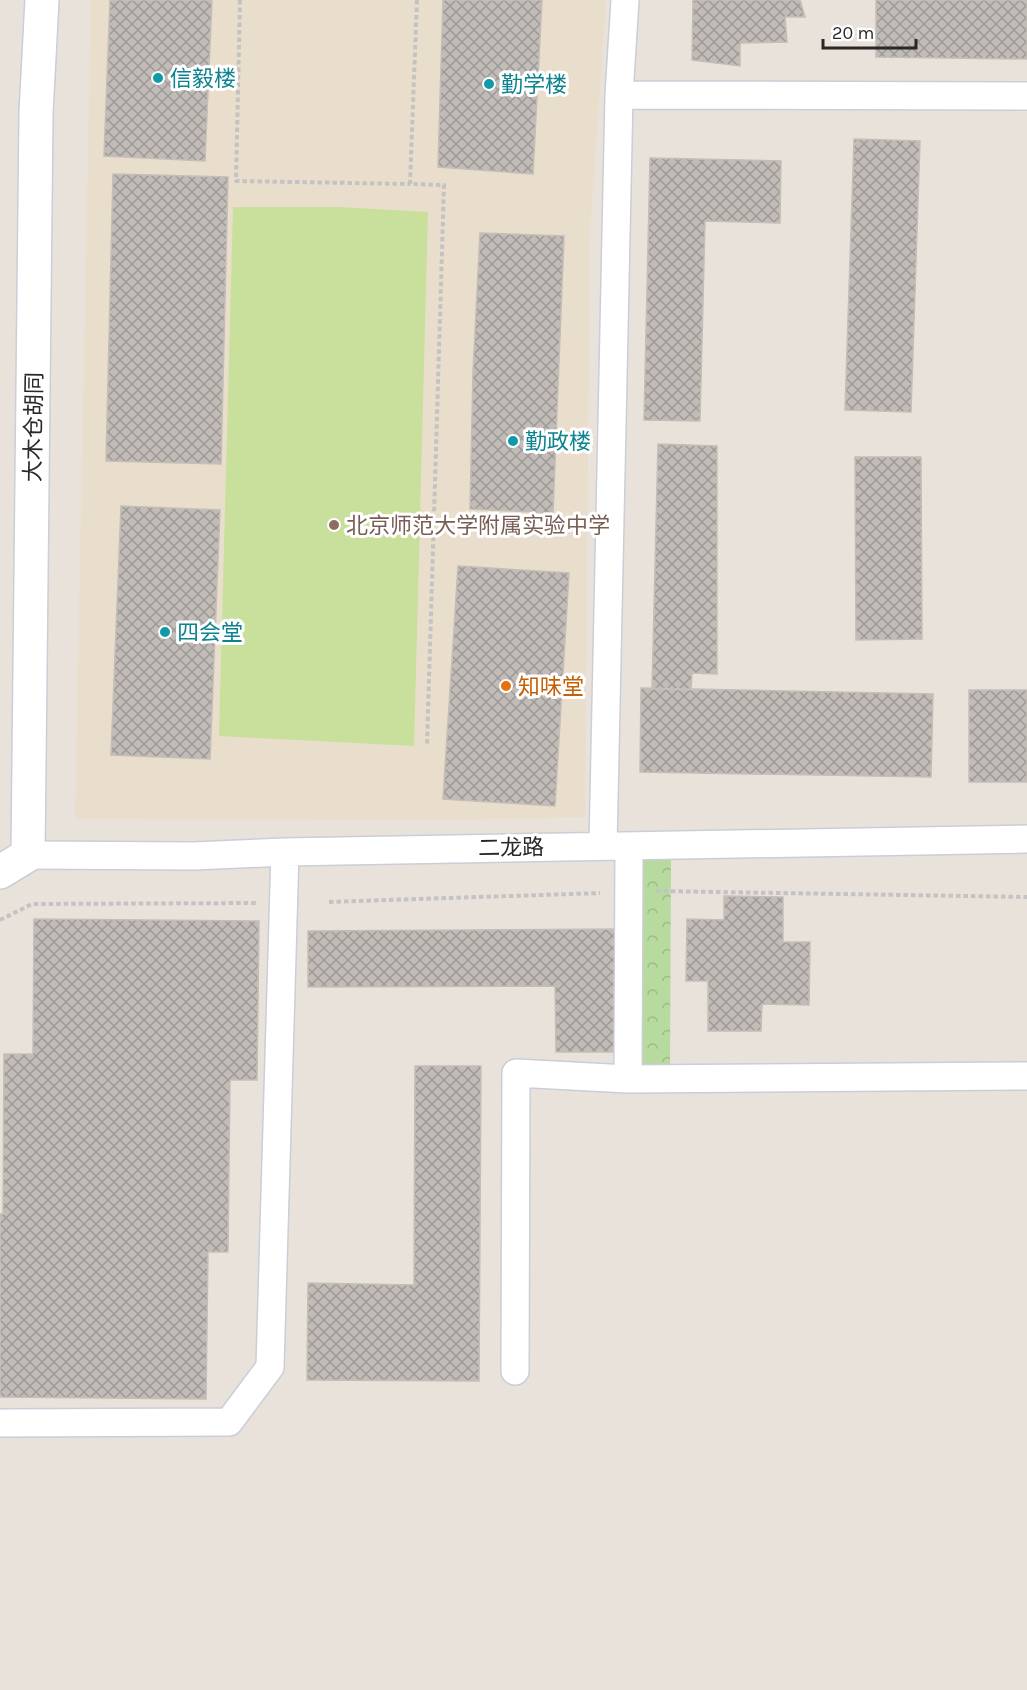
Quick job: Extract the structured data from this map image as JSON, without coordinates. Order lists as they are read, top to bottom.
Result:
{
  "streets": {
    "street": ["大木仓胡同", "二龙路"]
  },
  "crossings": [
    ["大木仓胡同", "二龙路"]
  ],
  "places": [
    "信毅楼",
    "勤学楼",
    "勤政楼",
    "北京师范大学附属实验中学",
    "四会堂",
    "知味堂"
  ],
  "scale_bar": "20 m"
}
